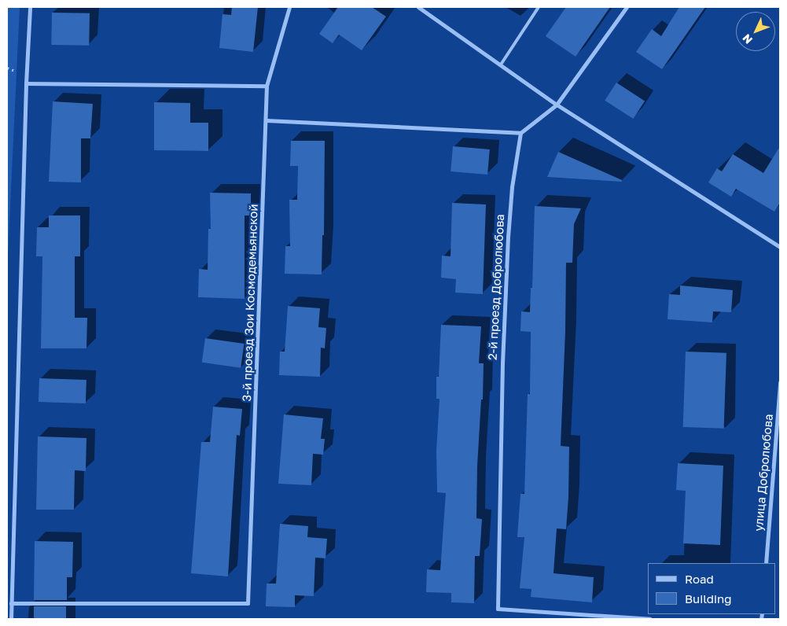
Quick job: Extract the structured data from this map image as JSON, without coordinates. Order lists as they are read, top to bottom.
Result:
{
  "streets": {
    "street": ["2-й проезд Добролюбова", "3-й проезд Зои Космодемьянской", "улица Добролюбова"]
  },
  "legend": ["Road", "Building"],
  "north": "bottom left"
}
